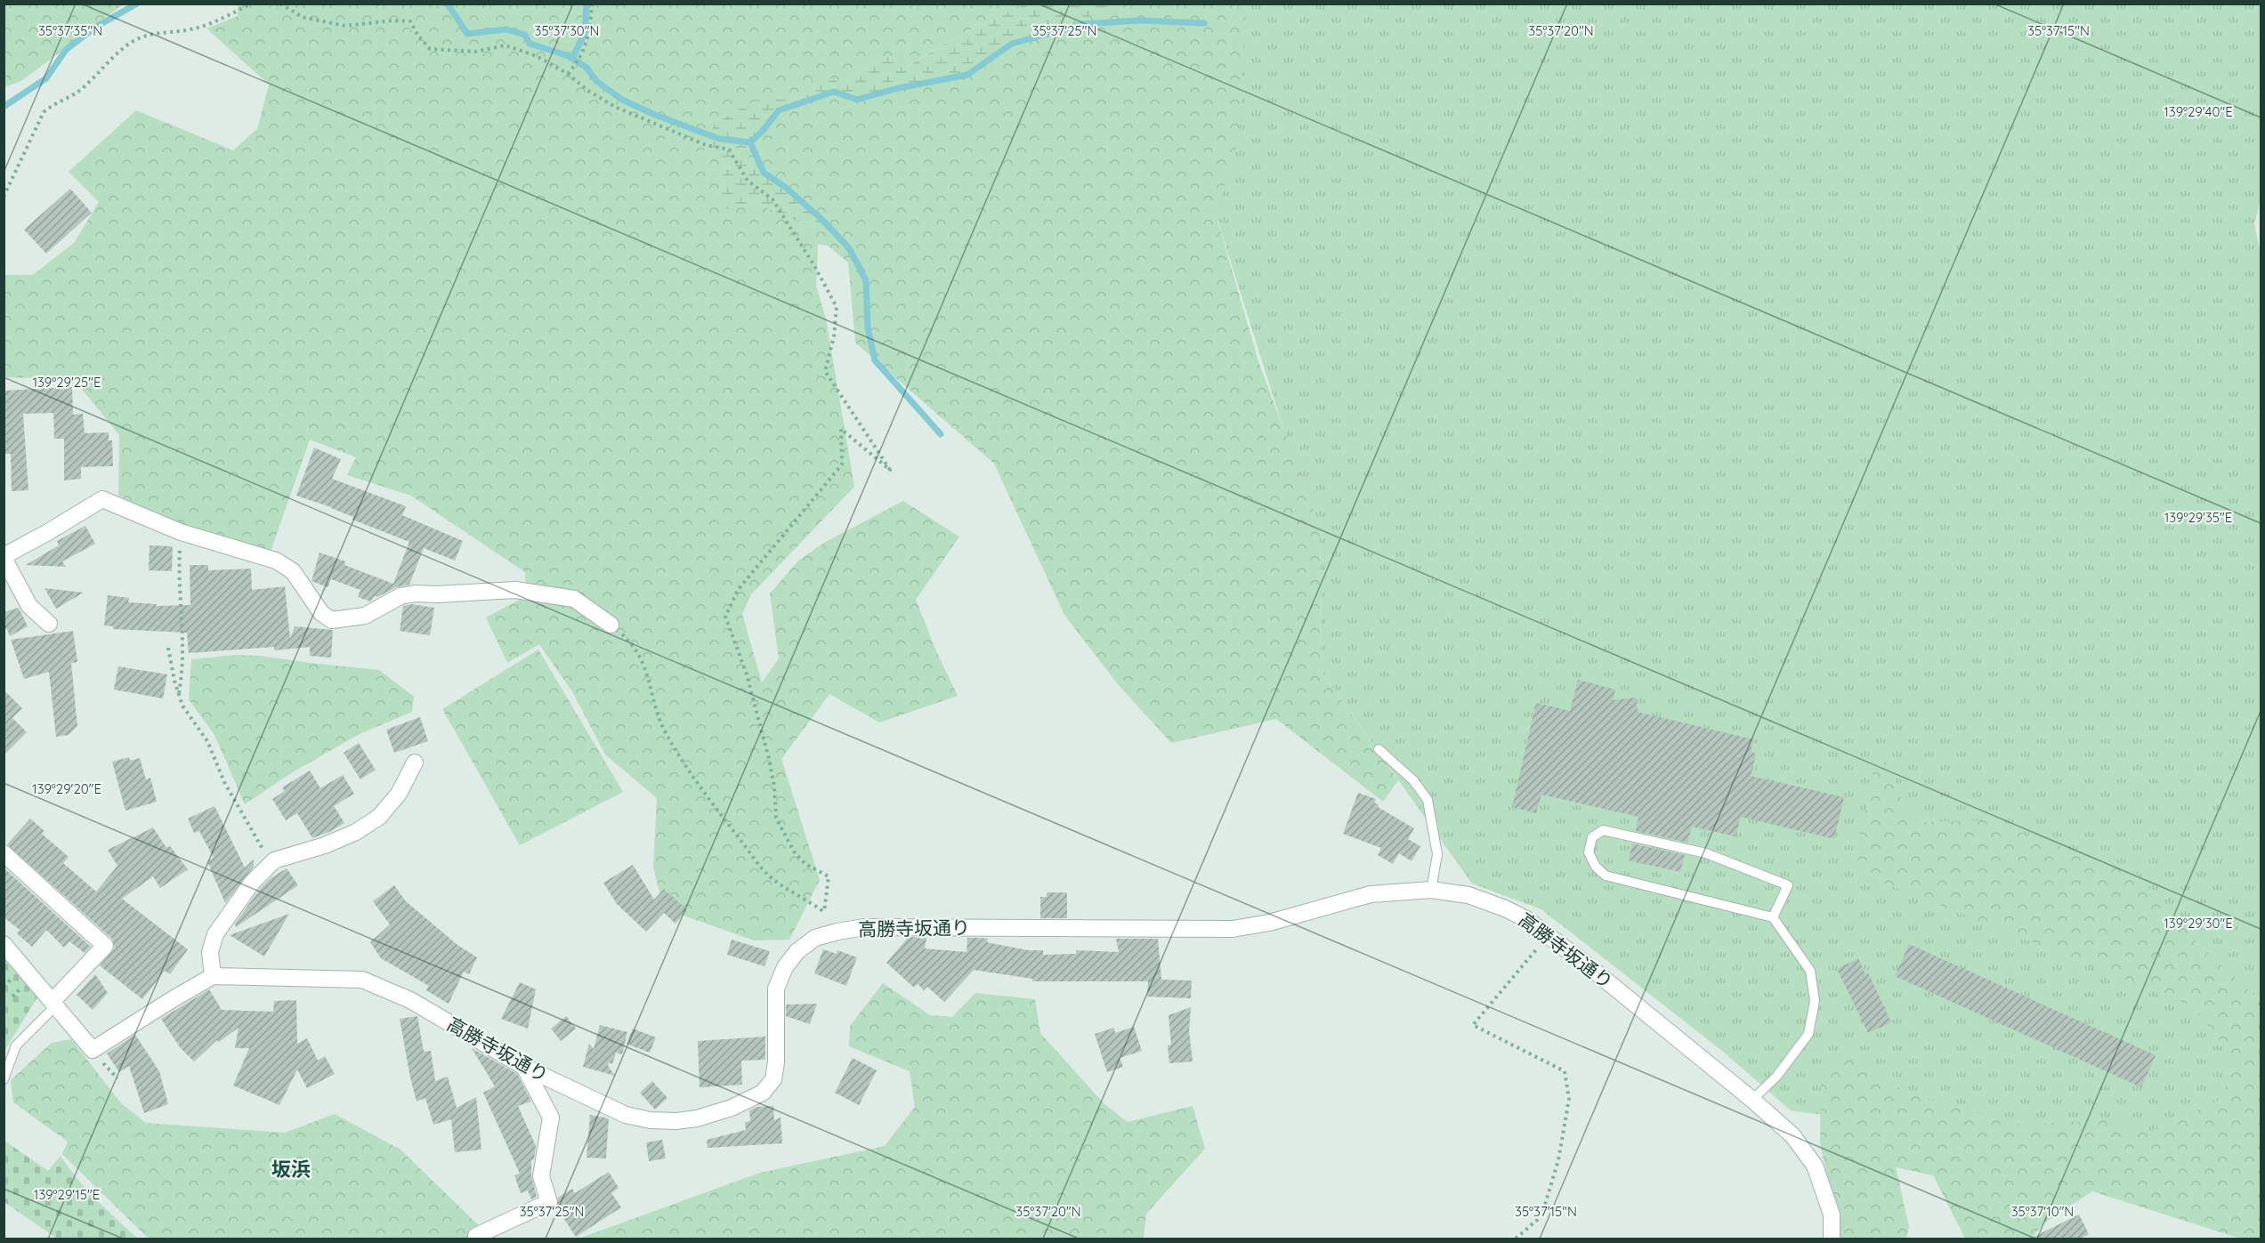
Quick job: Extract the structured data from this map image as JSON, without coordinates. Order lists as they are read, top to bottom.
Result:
{
  "streets": {
    "street": ["高勝寺坂通り"]
  },
  "districts": ["坂浜"],
  "coordinates": [
    "35°37'35\"N",
    "35°37'30\"N",
    "35°37'25\"N",
    "35°37'20\"N",
    "35°37'15\"N",
    "139°29'40\"E",
    "139°29'25\"E",
    "139°29'35\"E",
    "139°29'20\"E",
    "139°29'30\"E",
    "139°29'15\"E",
    "35°37'10\"N"
  ]
}
